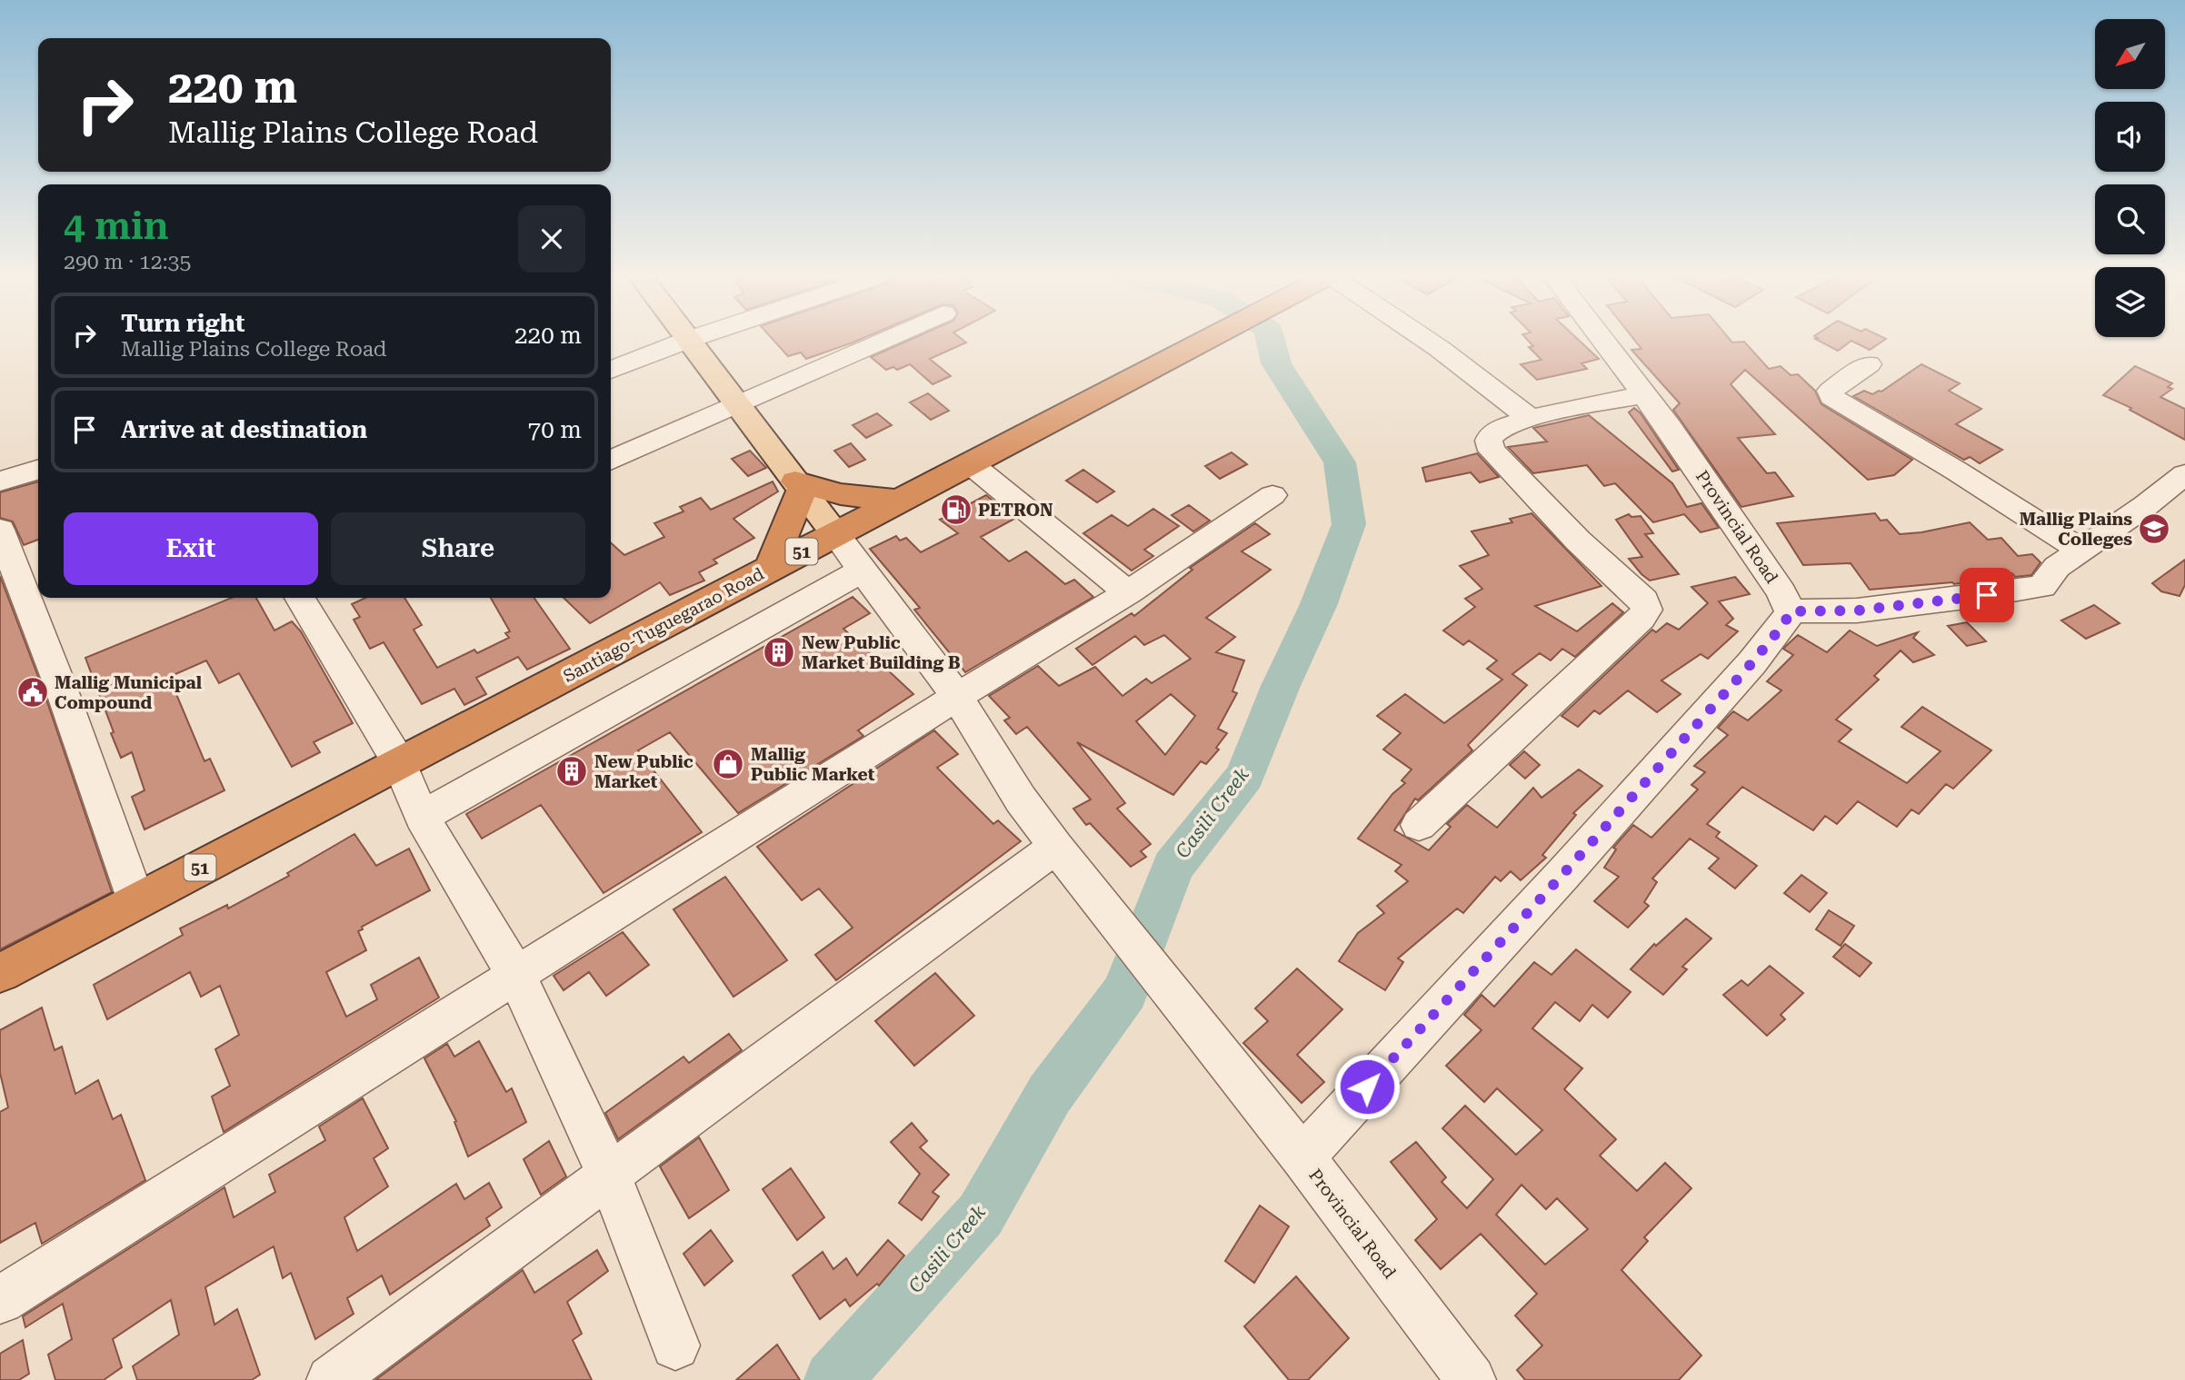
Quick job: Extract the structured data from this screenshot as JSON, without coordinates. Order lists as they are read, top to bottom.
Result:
{
  "streets": {
    "highway": ["51", "Santiago-Tuguegarao Road"],
    "street": ["Provincial Road"]
  },
  "water": ["Casili Creek"],
  "places": {
    "fuel station": ["PETRON"],
    "school or university": ["Mallig Plains Colleges"],
    "building": ["New Public Market Building B", "New Public Market"],
    "public building": ["Mallig Municipal Compound"],
    "shop": ["Mallig Public Market"]
  },
  "north": "bottom left",
  "page": {
    "turn": ["220 m", "Mallig Plains College Road"],
    "heading": ["4 min", "290 m · 12:35"],
    "list": [
      {
        "name": "Turn right",
        "note": "Mallig Plains College Road",
        "value": "220 m"
      },
      {
        "name": "Arrive at destination",
        "value": "70 m"
      }
    ],
    "buttons": ["Exit", "Share"]
  }
}
